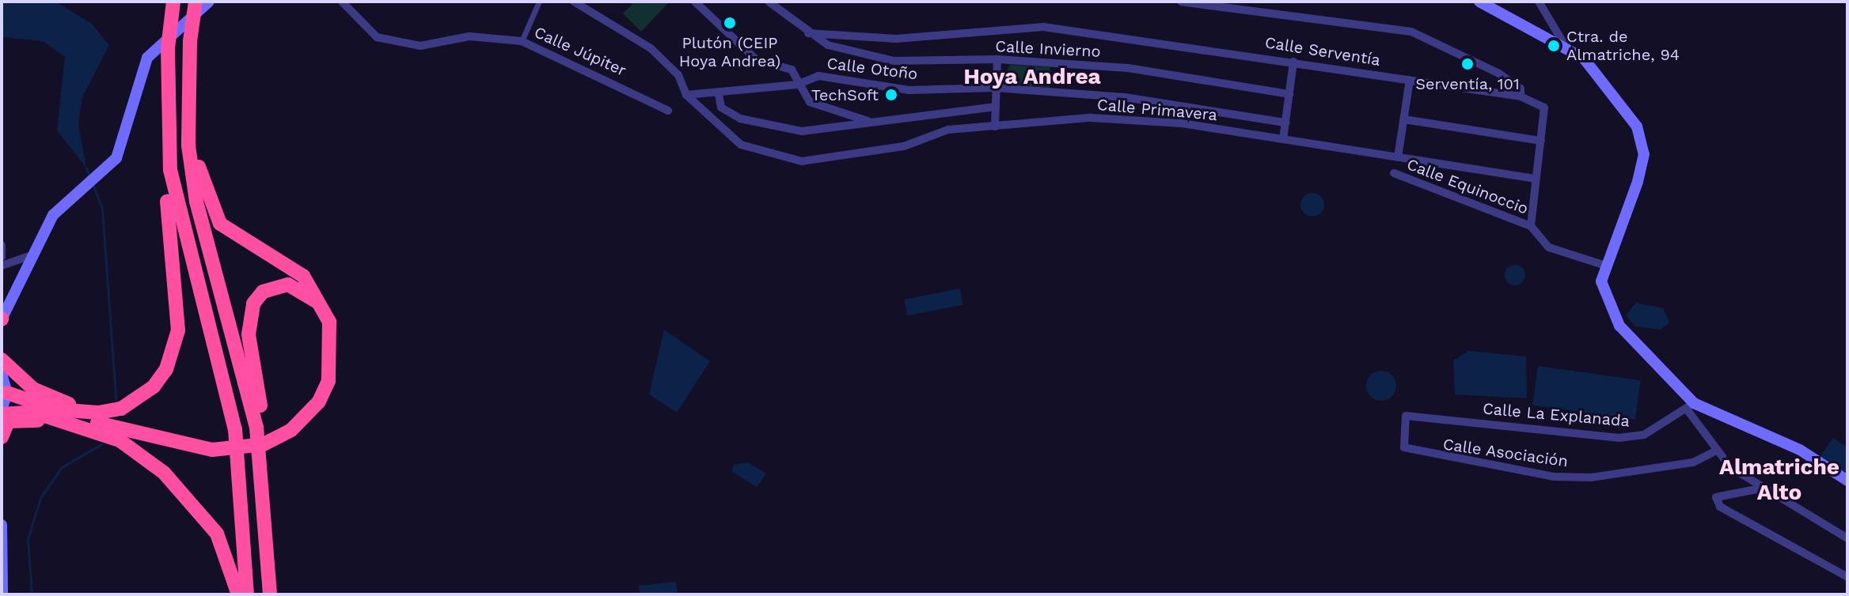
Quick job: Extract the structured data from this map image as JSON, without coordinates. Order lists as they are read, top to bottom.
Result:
{
  "streets": {
    "street": [
      "Calle Invierno",
      "Calle Júpiter",
      "Calle Serventía",
      "Calle Otoño",
      "Calle Primavera",
      "Calle Equinoccio",
      "Calle La Explanada",
      "Calle Asociación"
    ]
  },
  "crossings": [
    ["Calle Invierno", "Calle Serventía"],
    ["Calle Otoño", "Calle Primavera"],
    ["Calle La Explanada", "Calle Asociación"]
  ],
  "districts": ["Hoya Andrea", "Almatriche Alto"],
  "places": [
    "Plutón (CEIP Hoya Andrea)",
    "Ctra. de Almatriche, 94",
    "Serventía, 101",
    "TechSoft"
  ]
}
